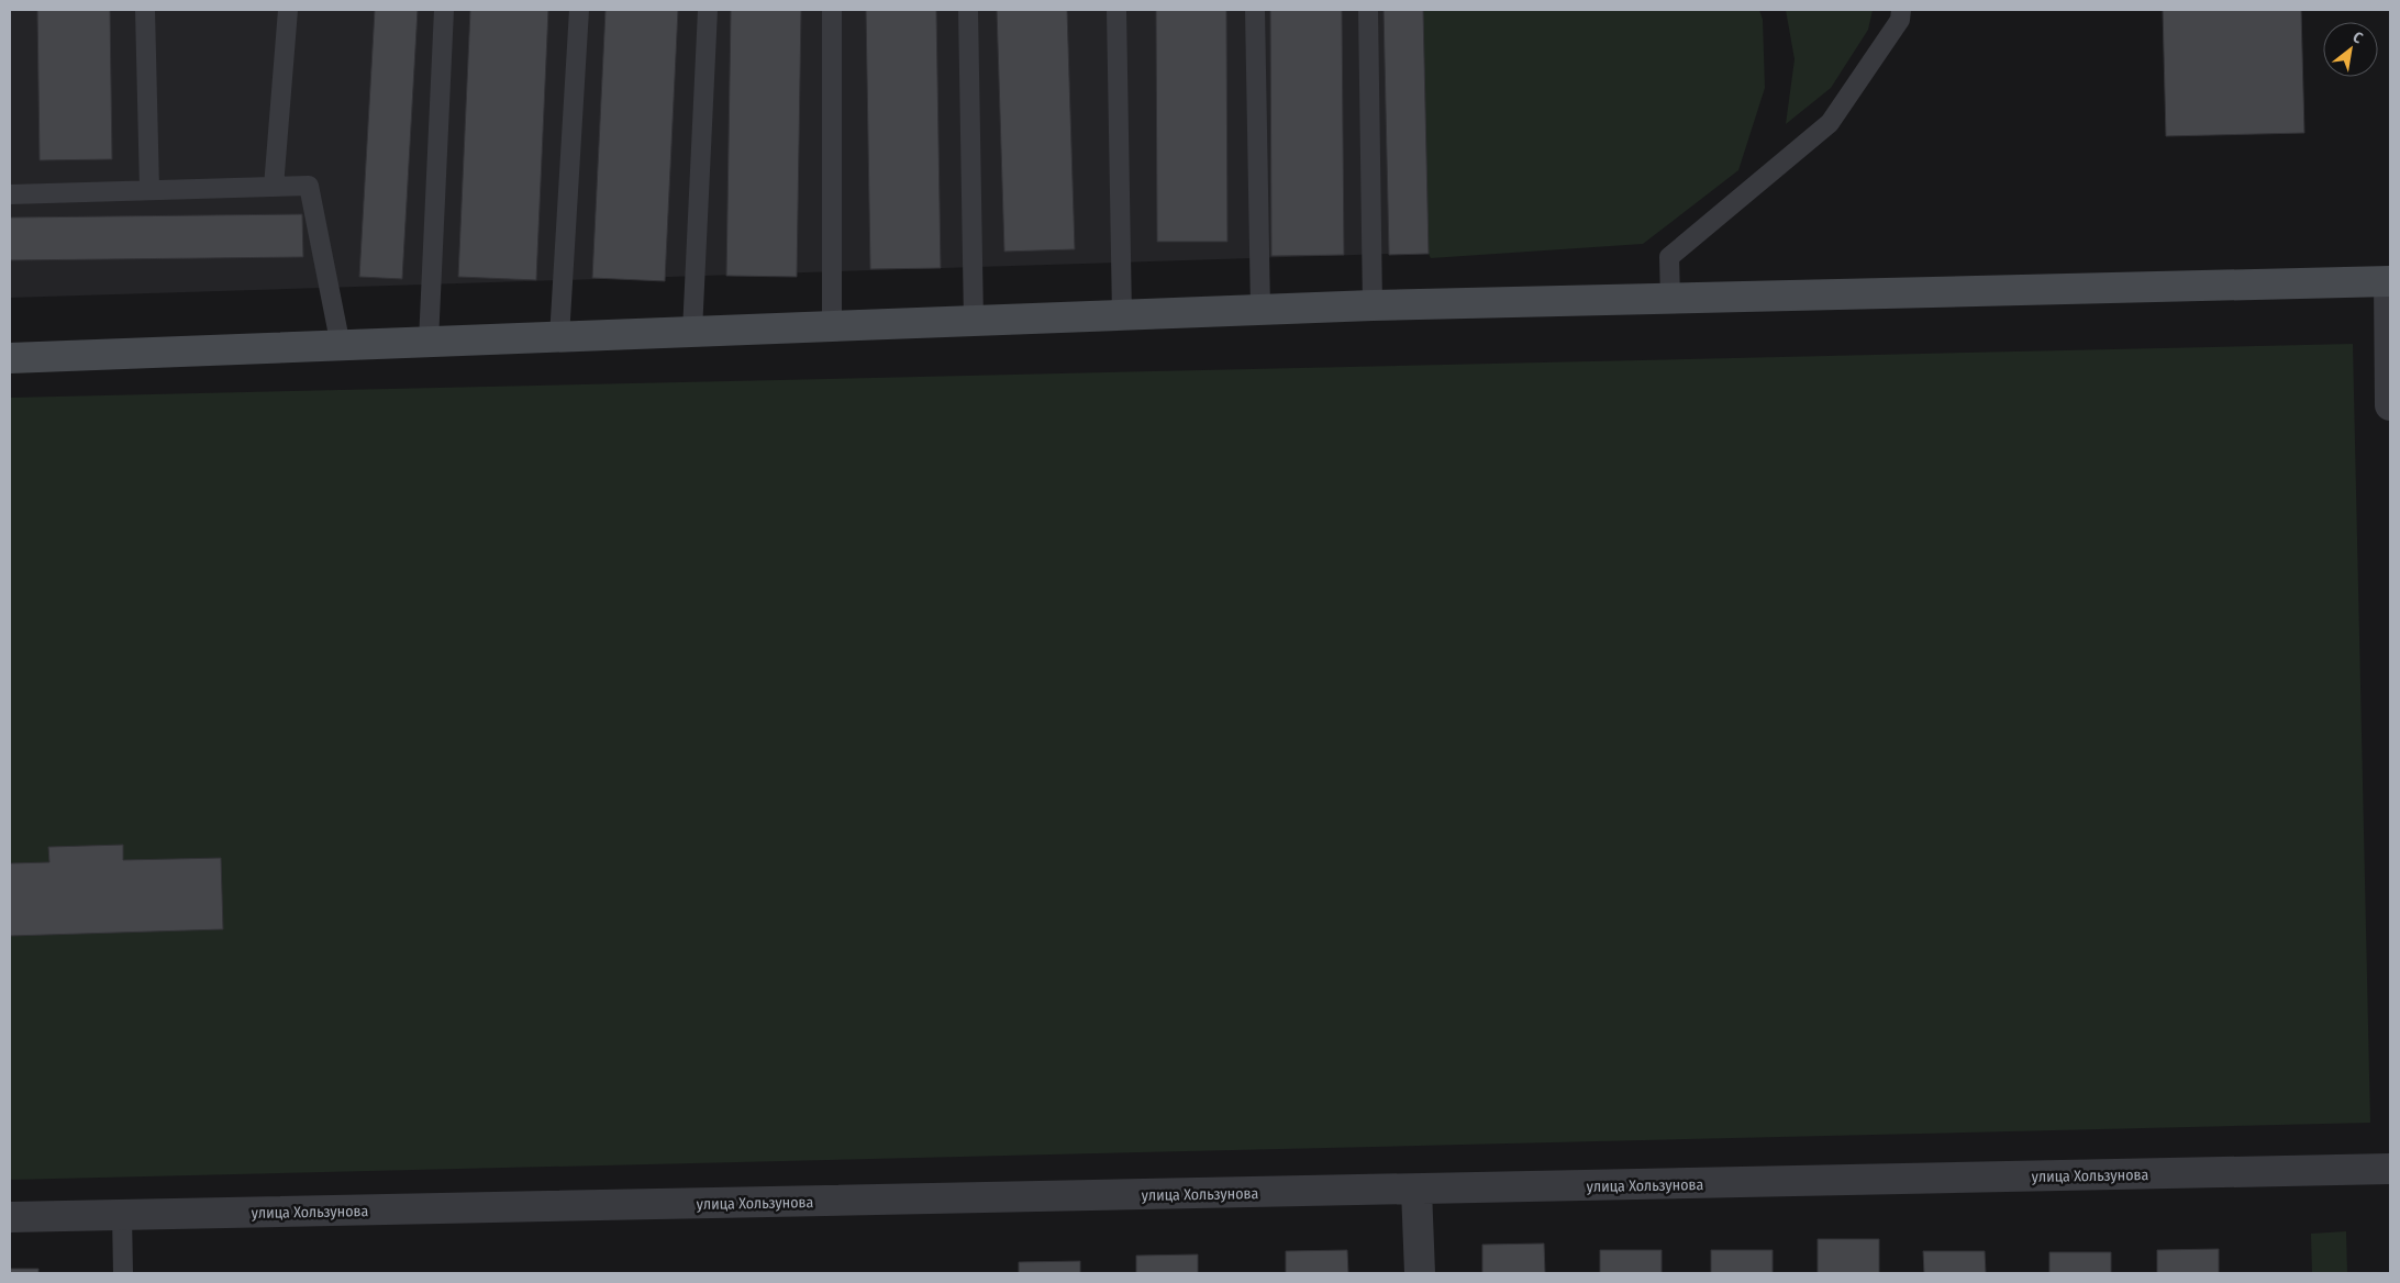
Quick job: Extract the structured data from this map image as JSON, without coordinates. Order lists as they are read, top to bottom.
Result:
{
  "streets": {
    "street": ["улица Хользунова"]
  },
  "north": "top right"
}
